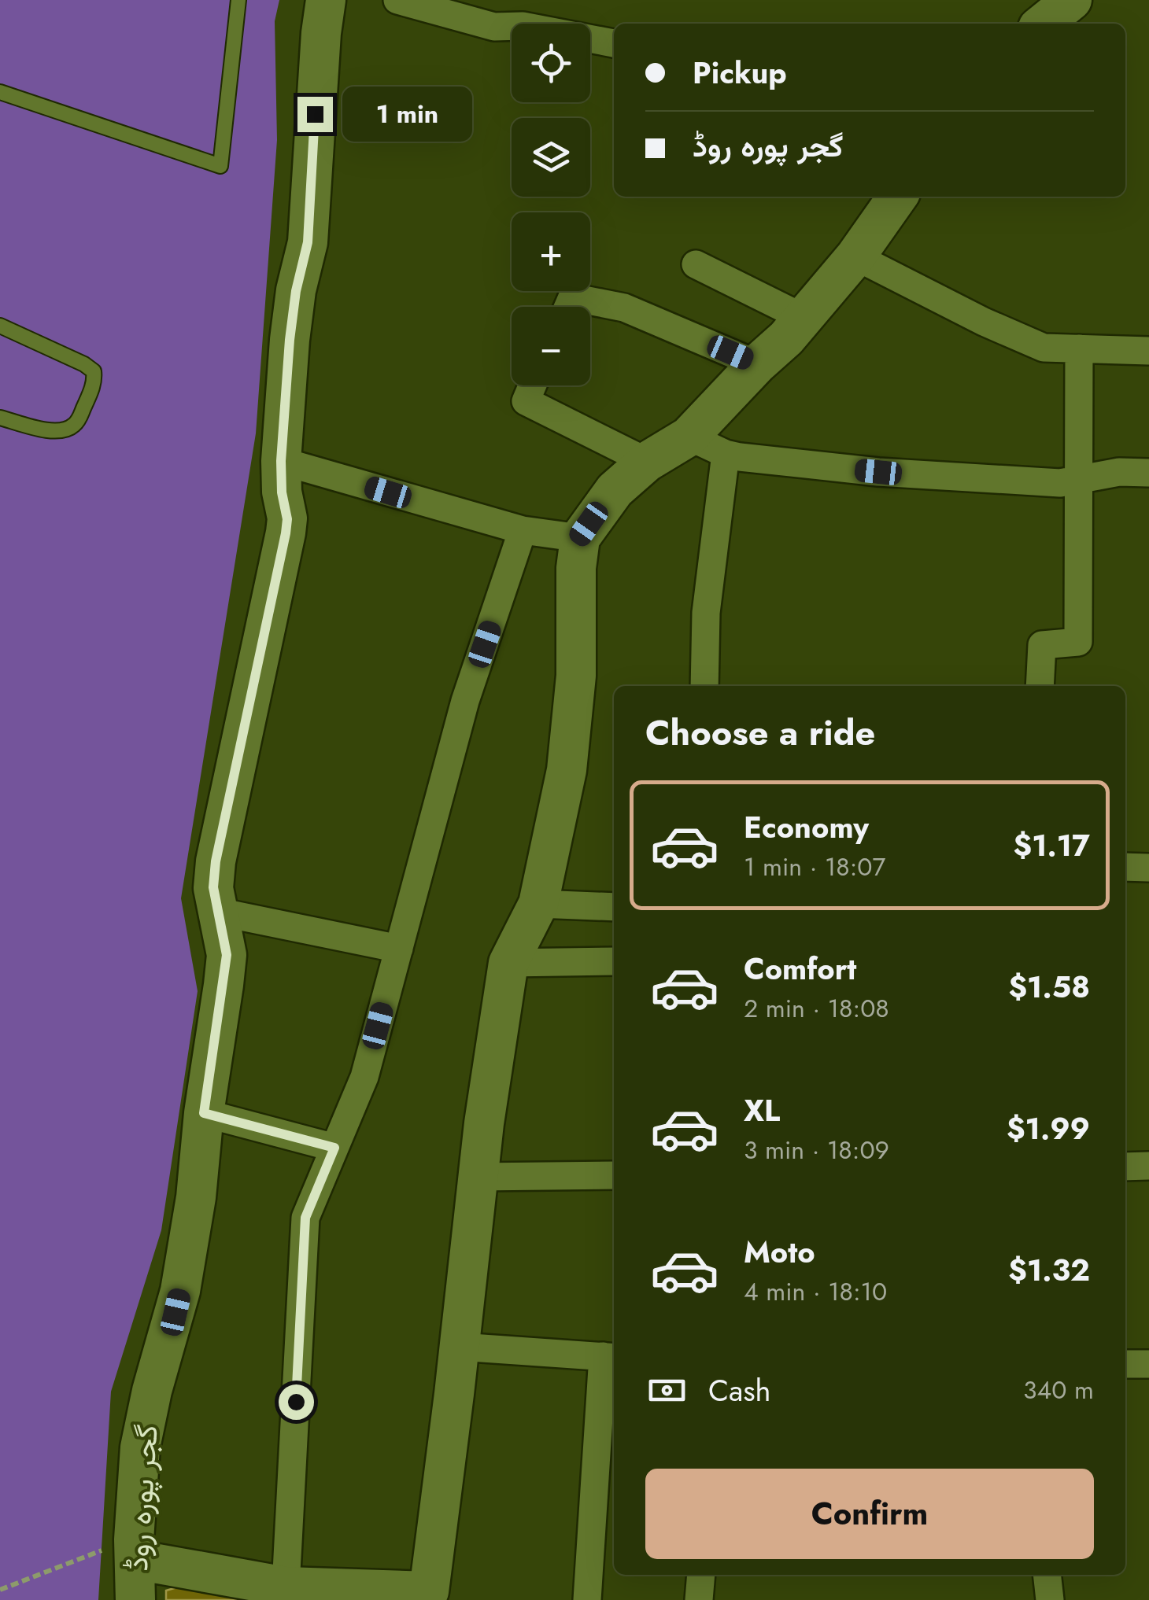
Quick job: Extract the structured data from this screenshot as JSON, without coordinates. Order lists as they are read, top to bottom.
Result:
{
  "streets": {
    "street": ["گجر پورہ روڈ"]
  },
  "page": {
    "map_buttons": ["+", "−"],
    "banner": ["Pickup", "گجر پورہ روڈ"],
    "bubble": "1 min",
    "heading": "Choose a ride",
    "list": [
      {
        "name": "Economy",
        "note": "1 min · 18:07",
        "value": "$1.17"
      },
      {
        "name": "Comfort",
        "note": "2 min · 18:08",
        "value": "$1.58"
      },
      {
        "name": "XL",
        "note": "3 min · 18:09",
        "value": "$1.99"
      },
      {
        "name": "Moto",
        "note": "4 min · 18:10",
        "value": "$1.32"
      }
    ],
    "pay": ["Cash", "340 m"],
    "buttons": "Confirm"
  }
}
